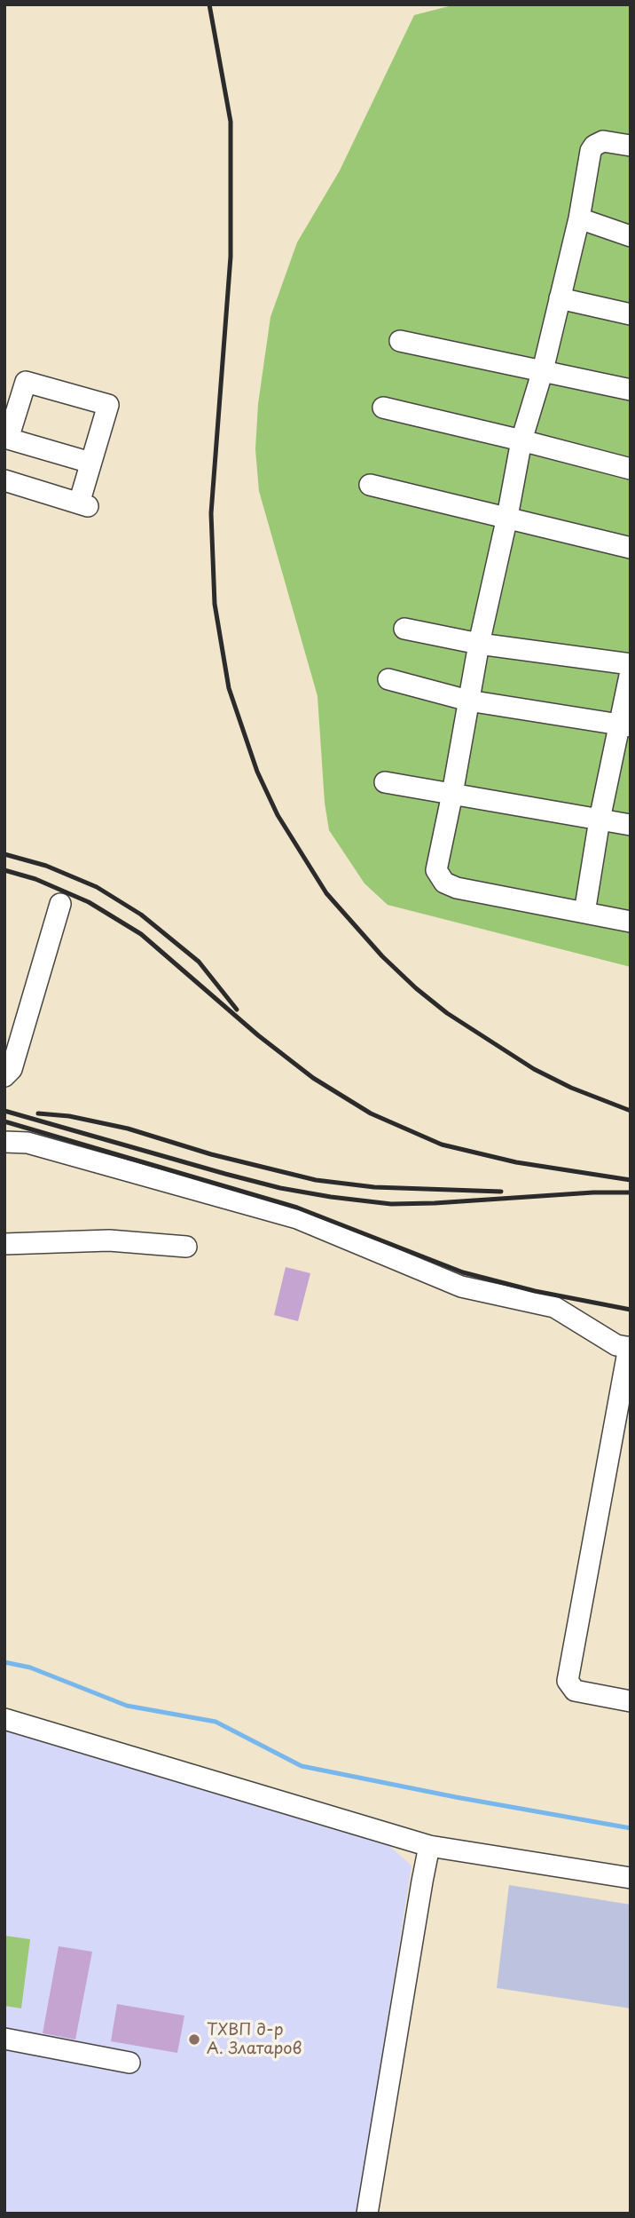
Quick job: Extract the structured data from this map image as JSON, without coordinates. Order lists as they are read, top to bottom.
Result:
{
  "places": ["ТХВП д-р А. Златаров"]
}
